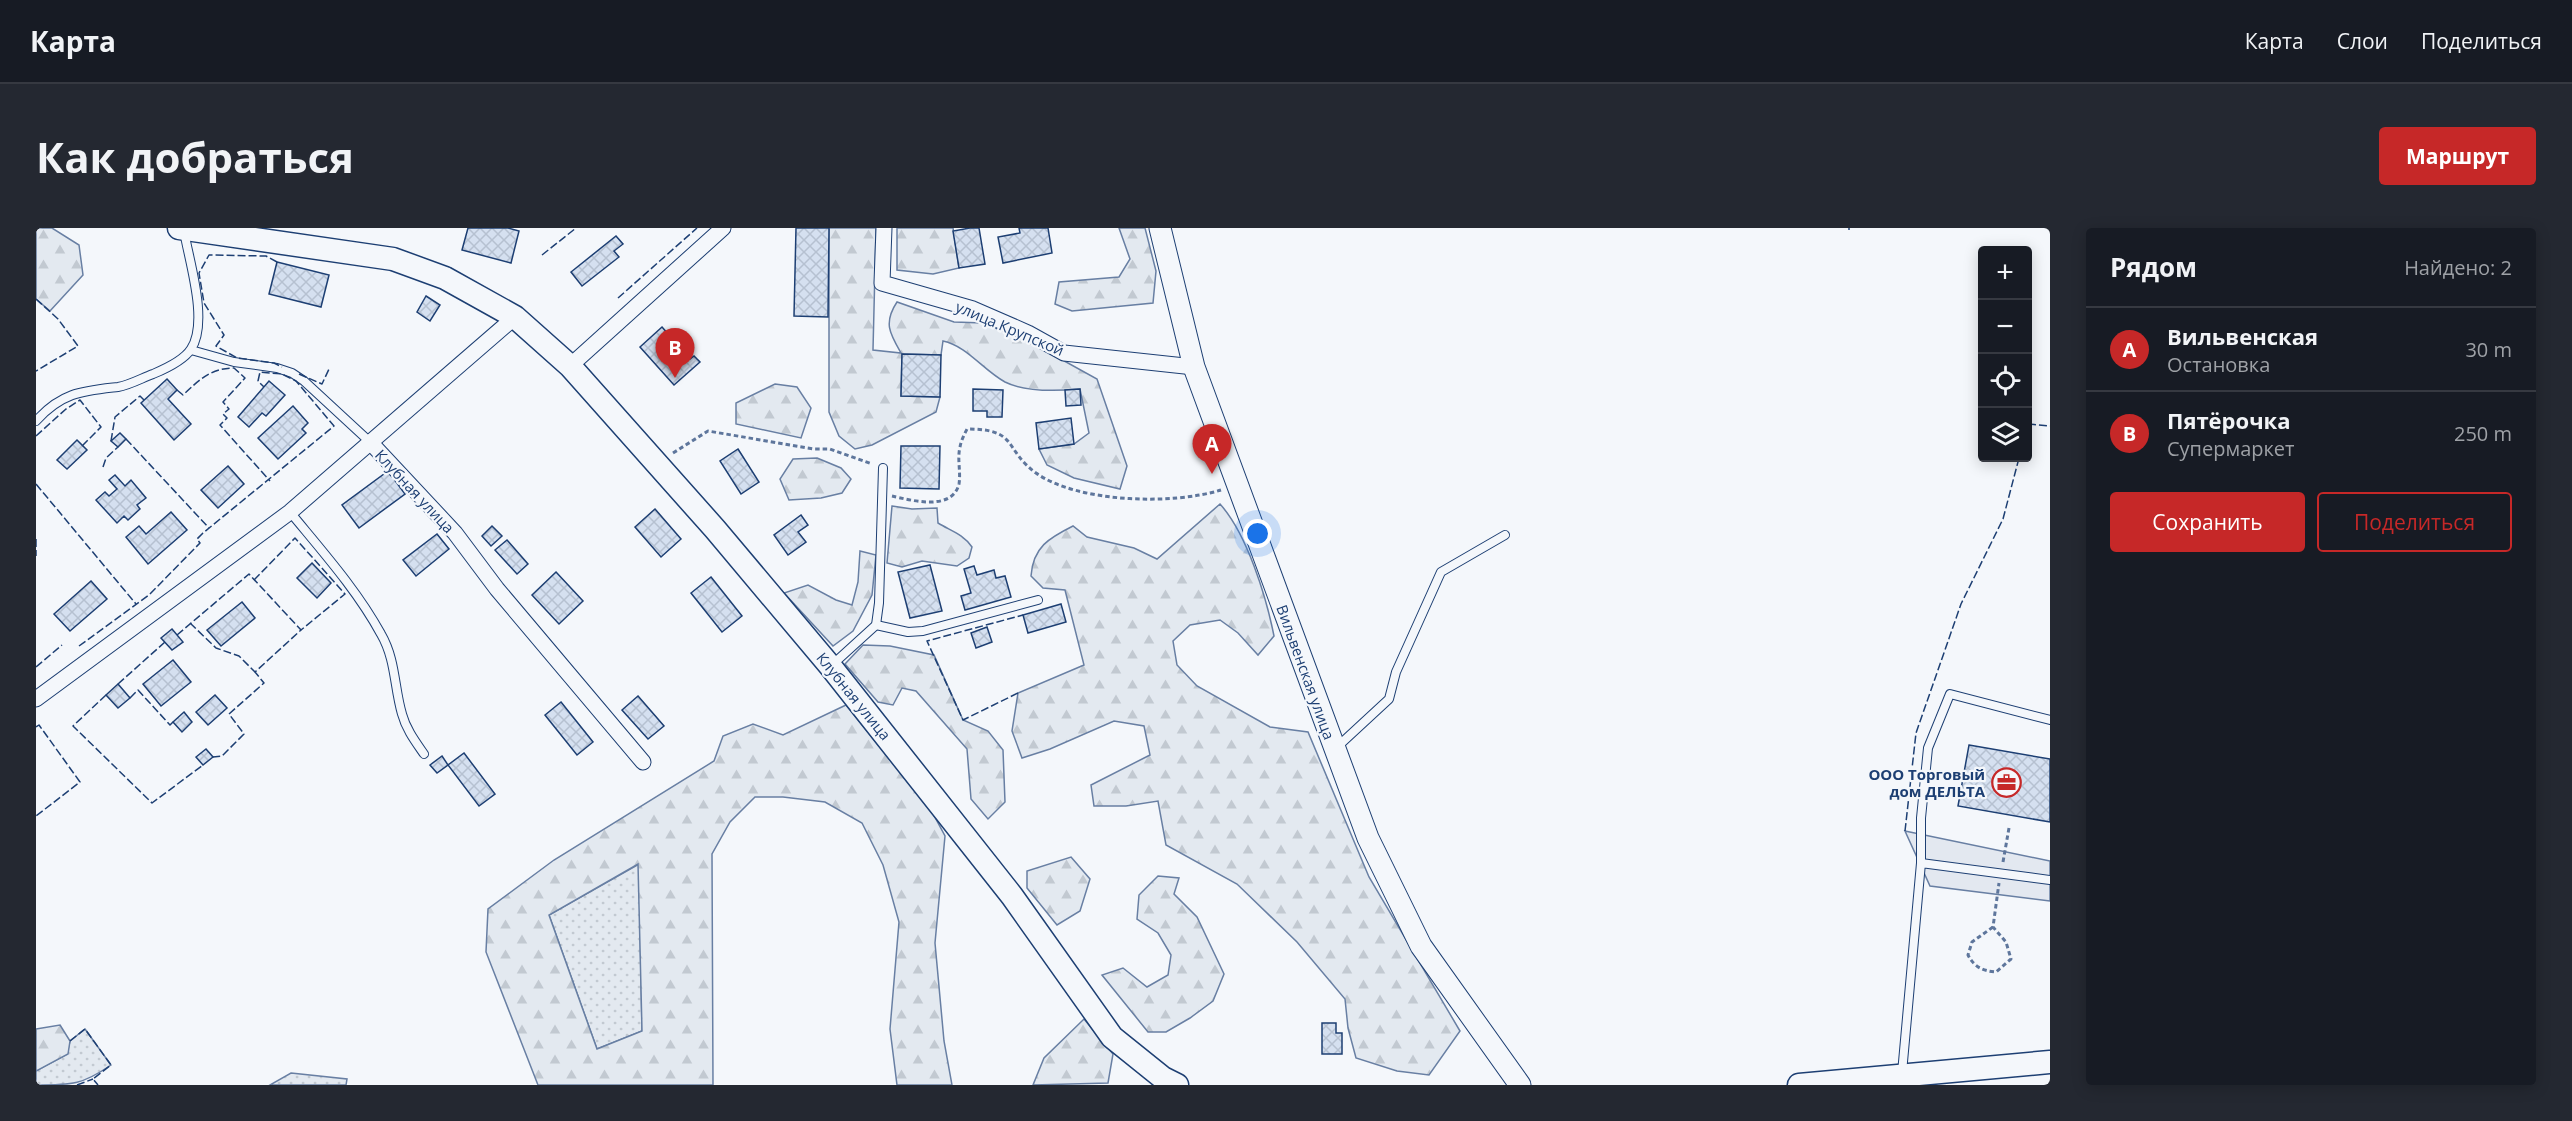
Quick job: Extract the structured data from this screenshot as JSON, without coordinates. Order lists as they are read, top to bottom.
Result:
{
  "streets": {
    "main road": ["Клубная улица"],
    "street": ["улица Крупской", "Вильвенская улица"]
  },
  "crossings": [
    ["улица Крупской", "Вильвенская улица"]
  ],
  "places": {
    "office": ["ООО Торговый дом ДЕЛЬТА"]
  },
  "page": {
    "header": "Карта",
    "nav": ["Карта", "Слои", "Поделиться"],
    "buttons": [
      "Маршрут",
      ["Сохранить", "Поделиться"]
    ],
    "title": "Как добраться",
    "heading": ["Рядом", "Найдено: 2"],
    "map_buttons": ["+", "−"],
    "list": [
      {
        "mark": "A",
        "name": "Вильвенская",
        "note": "Остановка",
        "value": "30 m"
      },
      {
        "mark": "B",
        "name": "Пятёрочка",
        "note": "Супермаркет",
        "value": "250 m"
      }
    ],
    "pins": ["B", "A"]
  }
}
